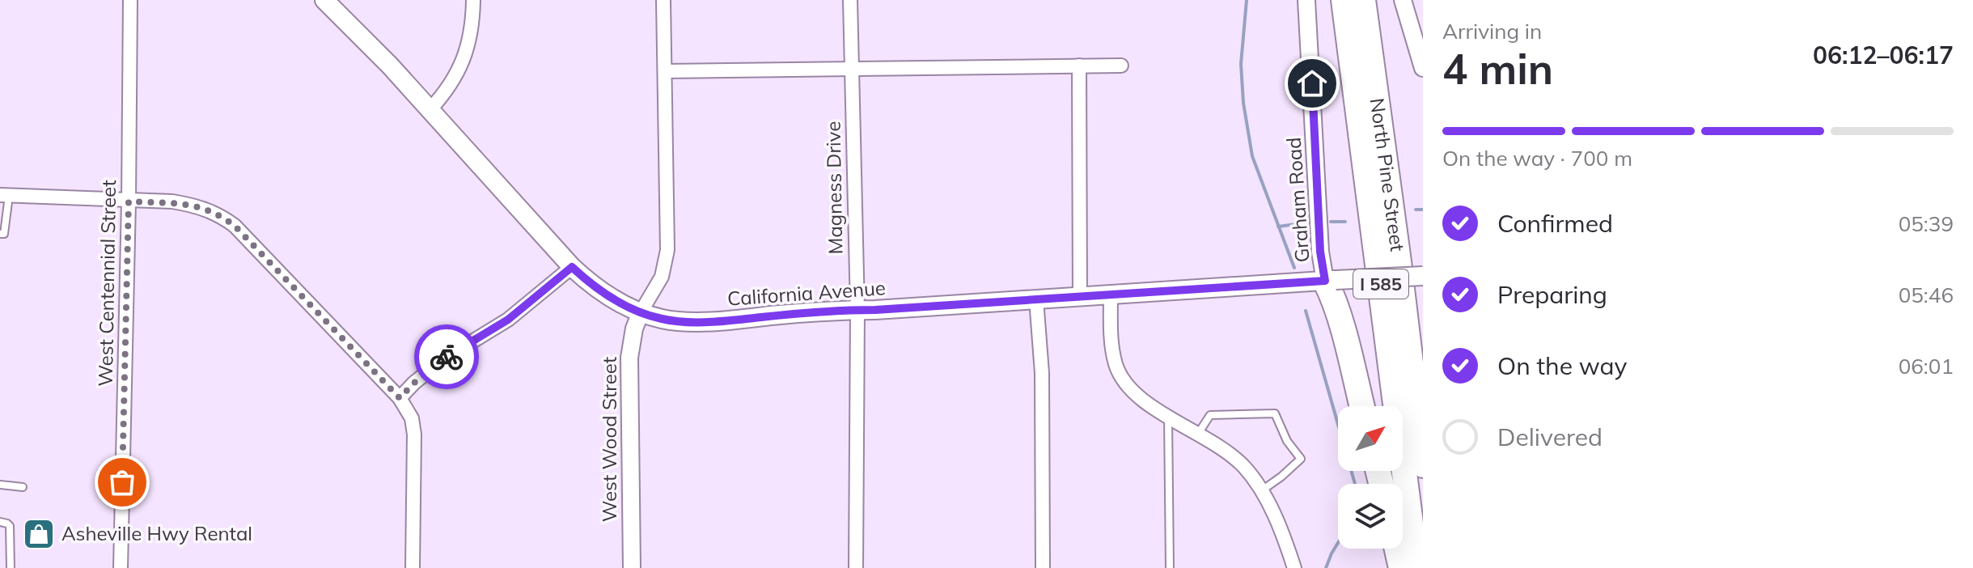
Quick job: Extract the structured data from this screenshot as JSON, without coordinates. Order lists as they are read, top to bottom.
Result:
{
  "streets": {
    "highway": ["North Pine Street", "I 585"],
    "main road": ["California Avenue"],
    "street": [
      "Magness Drive",
      "Graham Road",
      "West Centennial Street",
      "West Wood Street"
    ]
  },
  "crossings": [
    ["Magness Drive", "California Avenue"],
    ["Graham Road", "California Avenue"],
    ["California Avenue", "West Wood Street"]
  ],
  "places": {
    "shop": ["Asheville Hwy Rental"]
  },
  "north": "top right",
  "page": {
    "heading": ["4 min", "Arriving in", "06:12–06:17"],
    "bar": "On the way · 700 m",
    "list": [
      ["Confirmed", "05:39"],
      ["Preparing", "05:46"],
      ["On the way", "06:01"],
      "Delivered"
    ]
  }
}
